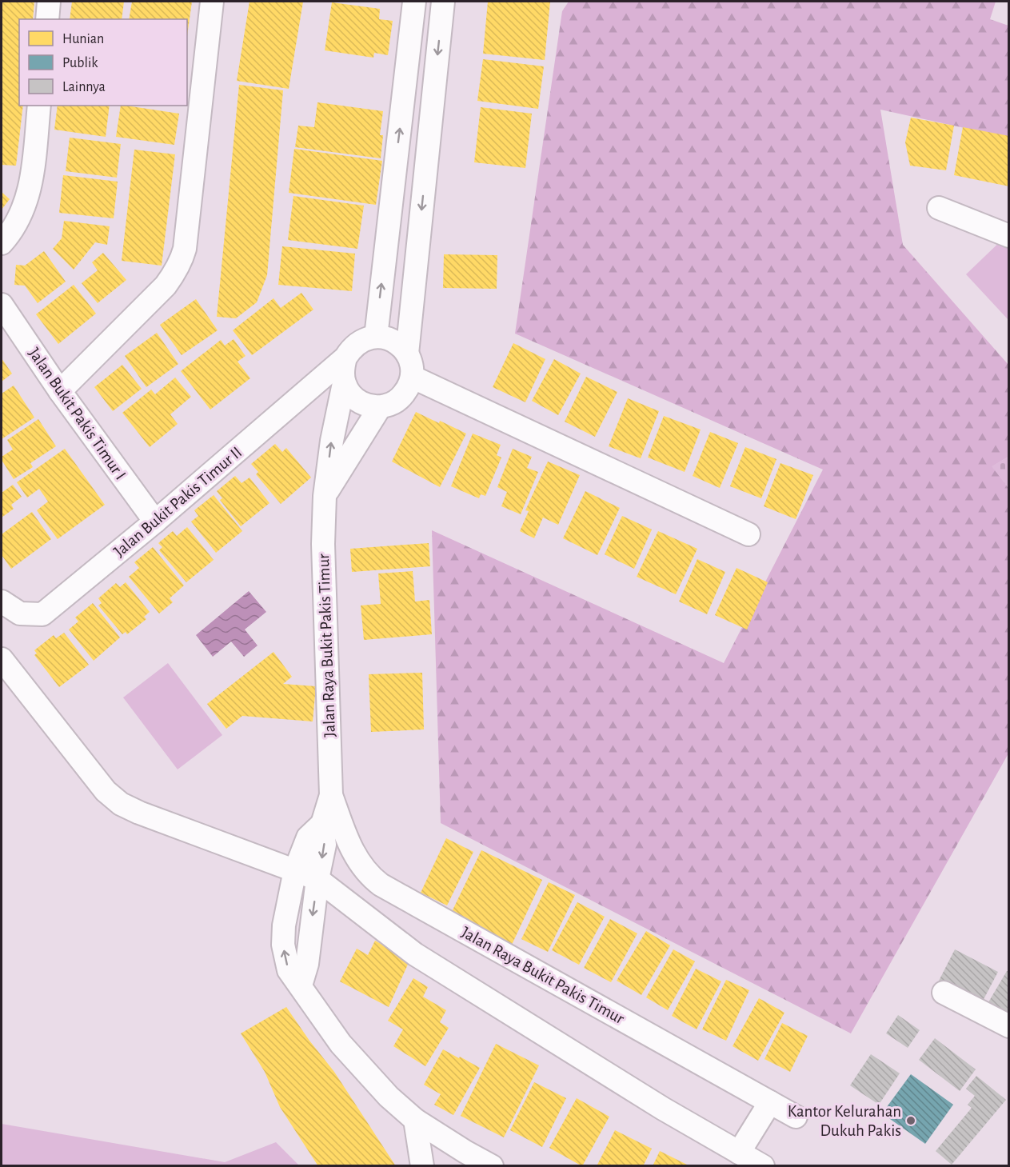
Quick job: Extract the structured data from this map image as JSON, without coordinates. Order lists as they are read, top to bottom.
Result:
{
  "streets": {
    "street": ["Jalan Bukit Pakis Timur I", "Jalan Bukit Pakis Timur II", "Jalan Raya Bukit Pakis Timur"]
  },
  "crossings": [
    ["Jalan Bukit Pakis Timur I", "Jalan Bukit Pakis Timur II"],
    ["Jalan Bukit Pakis Timur II", "Jalan Raya Bukit Pakis Timur"]
  ],
  "places": ["Kantor Kelurahan Dukuh Pakis"],
  "legend": ["Hunian", "Publik", "Lainnya"]
}
